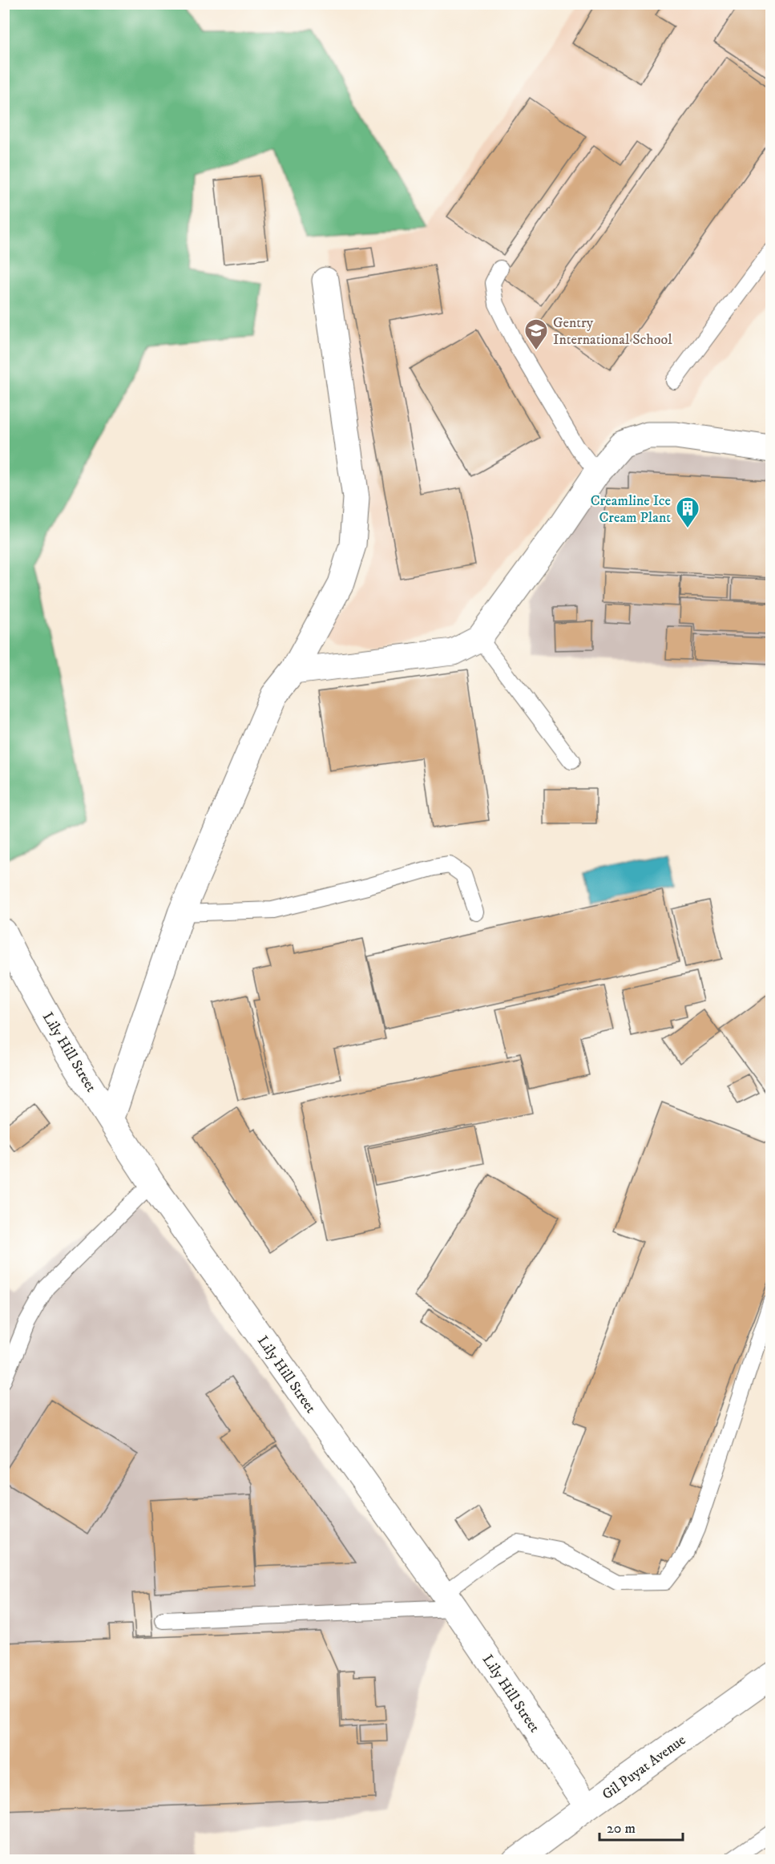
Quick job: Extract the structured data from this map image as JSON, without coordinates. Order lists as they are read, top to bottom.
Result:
{
  "streets": {
    "street": ["Lily Hill Street", "Gil Puyat Avenue"]
  },
  "crossings": [
    ["Lily Hill Street", "Gil Puyat Avenue"]
  ],
  "places": {
    "school or university": ["Gentry International School"],
    "building": ["Creamline Ice Cream Plant"]
  },
  "scale_bar": "20 m"
}
